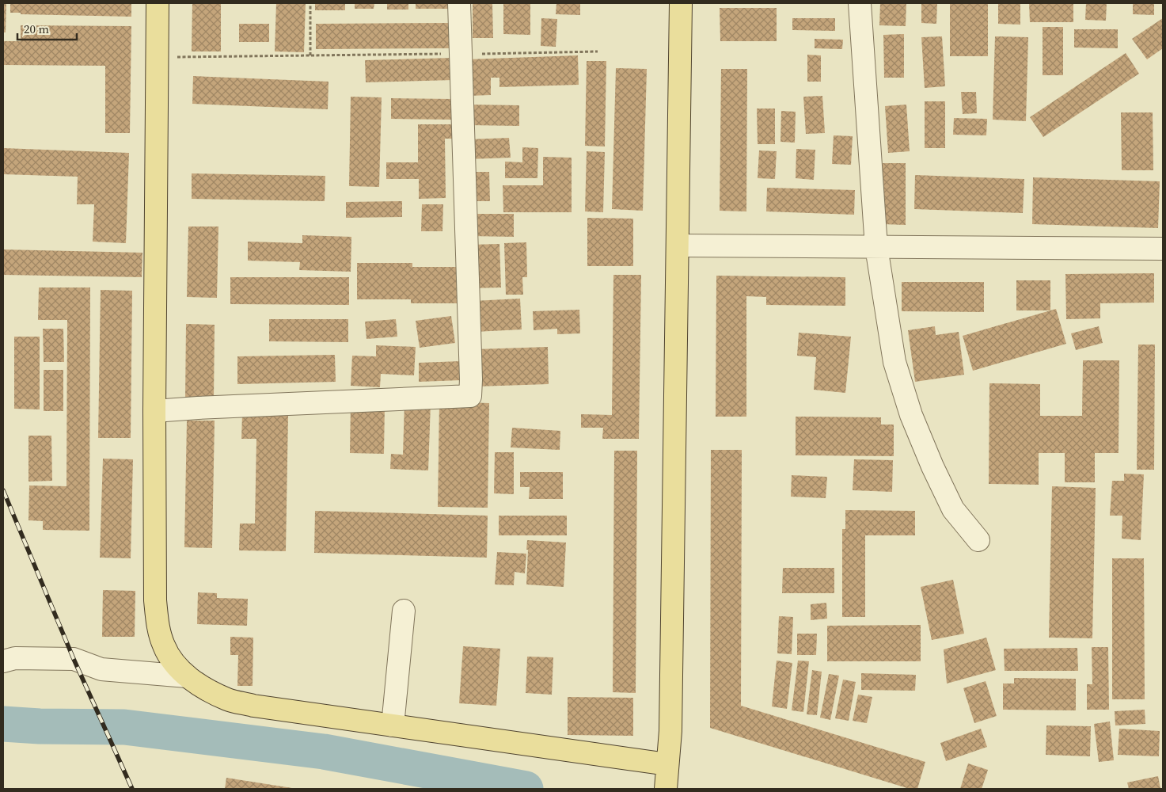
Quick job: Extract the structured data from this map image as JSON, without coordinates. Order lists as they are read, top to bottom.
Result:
{
  "scale_bar": "20 m"
}
